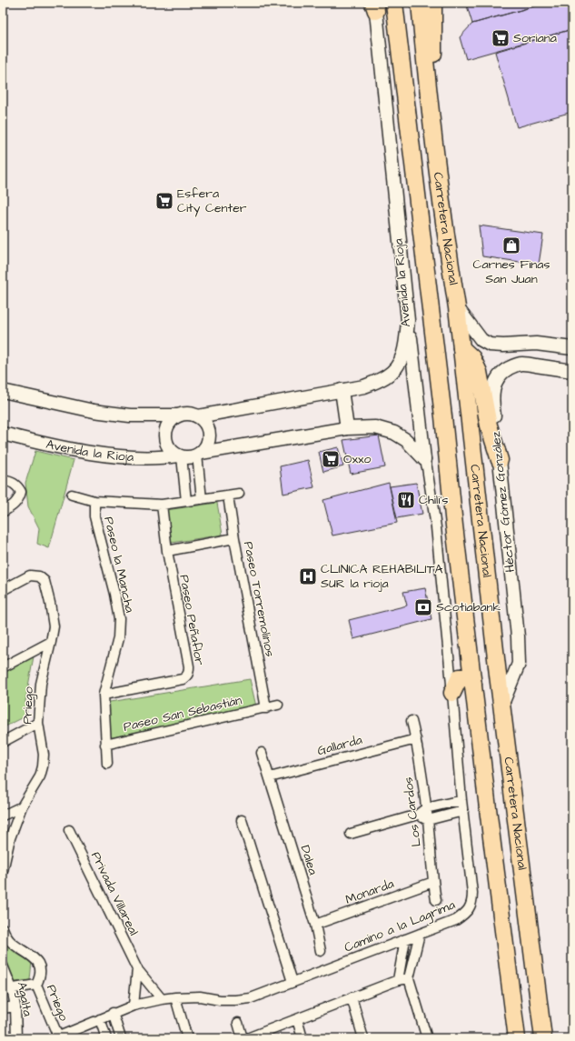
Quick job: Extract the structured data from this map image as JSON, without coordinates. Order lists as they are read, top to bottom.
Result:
{
  "streets": {
    "highway": ["Carretera Nacional"],
    "street": [
      "Avenida la Rioja",
      "Héctor Gómez González",
      "Paseo la Mancha",
      "Paseo Torremolinos",
      "Paseo Peñaflor",
      "Priego",
      "Paseo San Sebastián",
      "Gallarda",
      "Los Cardos",
      "Dalea",
      "Monarda",
      "Privada Villareal",
      "Camino a la Lagrima",
      "Agalta"
    ]
  },
  "crossings": [
    ["Carretera Nacional", "Héctor Gómez González"],
    ["Paseo la Mancha", "Paseo Peñaflor"],
    ["Paseo la Mancha", "Paseo San Sebastián"],
    ["Paseo Torremolinos", "Paseo San Sebastián"],
    ["Priego", "Camino a la Lagrima"],
    ["Gallarda", "Los Cardos"],
    ["Gallarda", "Dalea"],
    ["Los Cardos", "Monarda"],
    ["Dalea", "Monarda"],
    ["Privada Villareal", "Camino a la Lagrima"]
  ],
  "places": {
    "supermarket": ["Soriana", "Esfera City Center", "Oxxo"],
    "shop": ["Carnes Finas San Juan"],
    "restaurant": ["Chili's"],
    "hospital": ["CLINICA REHABILITA SUR la rioja"],
    "bank": ["Scotiabank"]
  }
}
